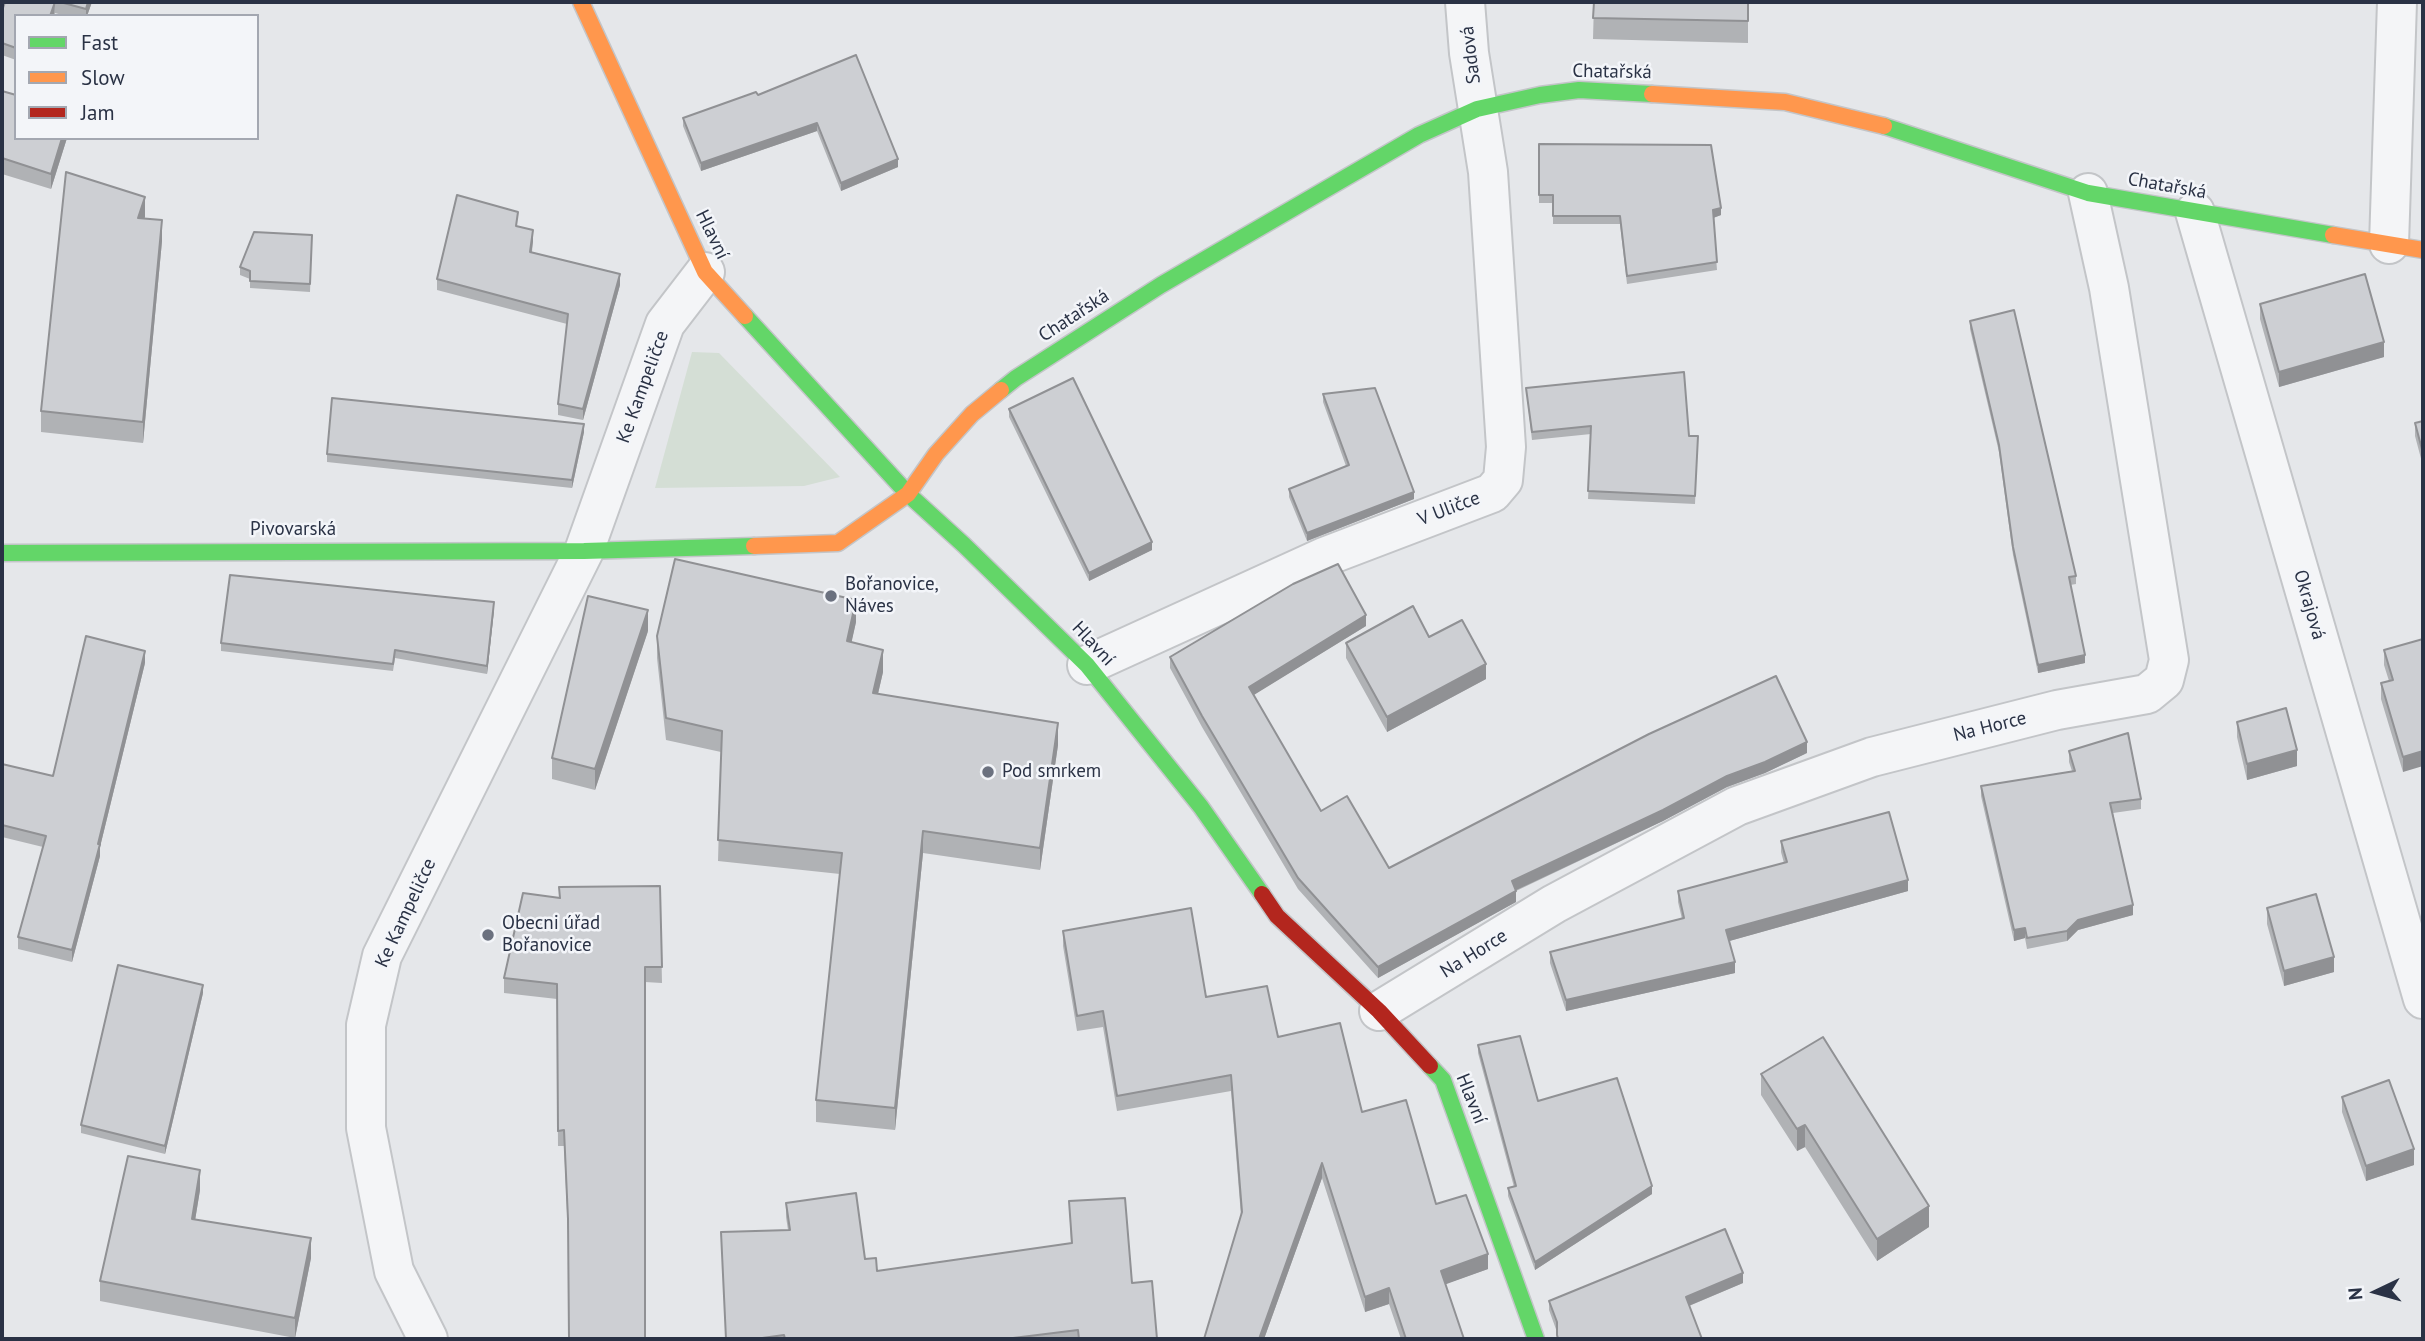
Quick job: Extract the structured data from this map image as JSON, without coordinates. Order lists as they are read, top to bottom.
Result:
{
  "streets": {
    "street": [
      "Sadová",
      "Chatařská",
      "Hlavní",
      "Ke Kampeličce",
      "V Uličce",
      "Pivovarská",
      "Okrajová",
      "Na Horce"
    ]
  },
  "crossings": [
    ["Sadová", "Chatařská"],
    ["Sadová", "V Uličce"],
    ["Chatařská", "Hlavní"],
    ["Chatařská", "V Uličce"],
    ["Chatařská", "Okrajová"],
    ["Chatařská", "Na Horce"],
    ["Hlavní", "Ke Kampeličce"],
    ["Hlavní", "V Uličce"],
    ["Hlavní", "Na Horce"],
    ["Ke Kampeličce", "Pivovarská"]
  ],
  "places": ["Bořanovice, Náves", "Pod smrkem", "Obecni úřad Bořanovice"],
  "legend": ["Fast", "Slow", "Jam"],
  "north": "left"
}
